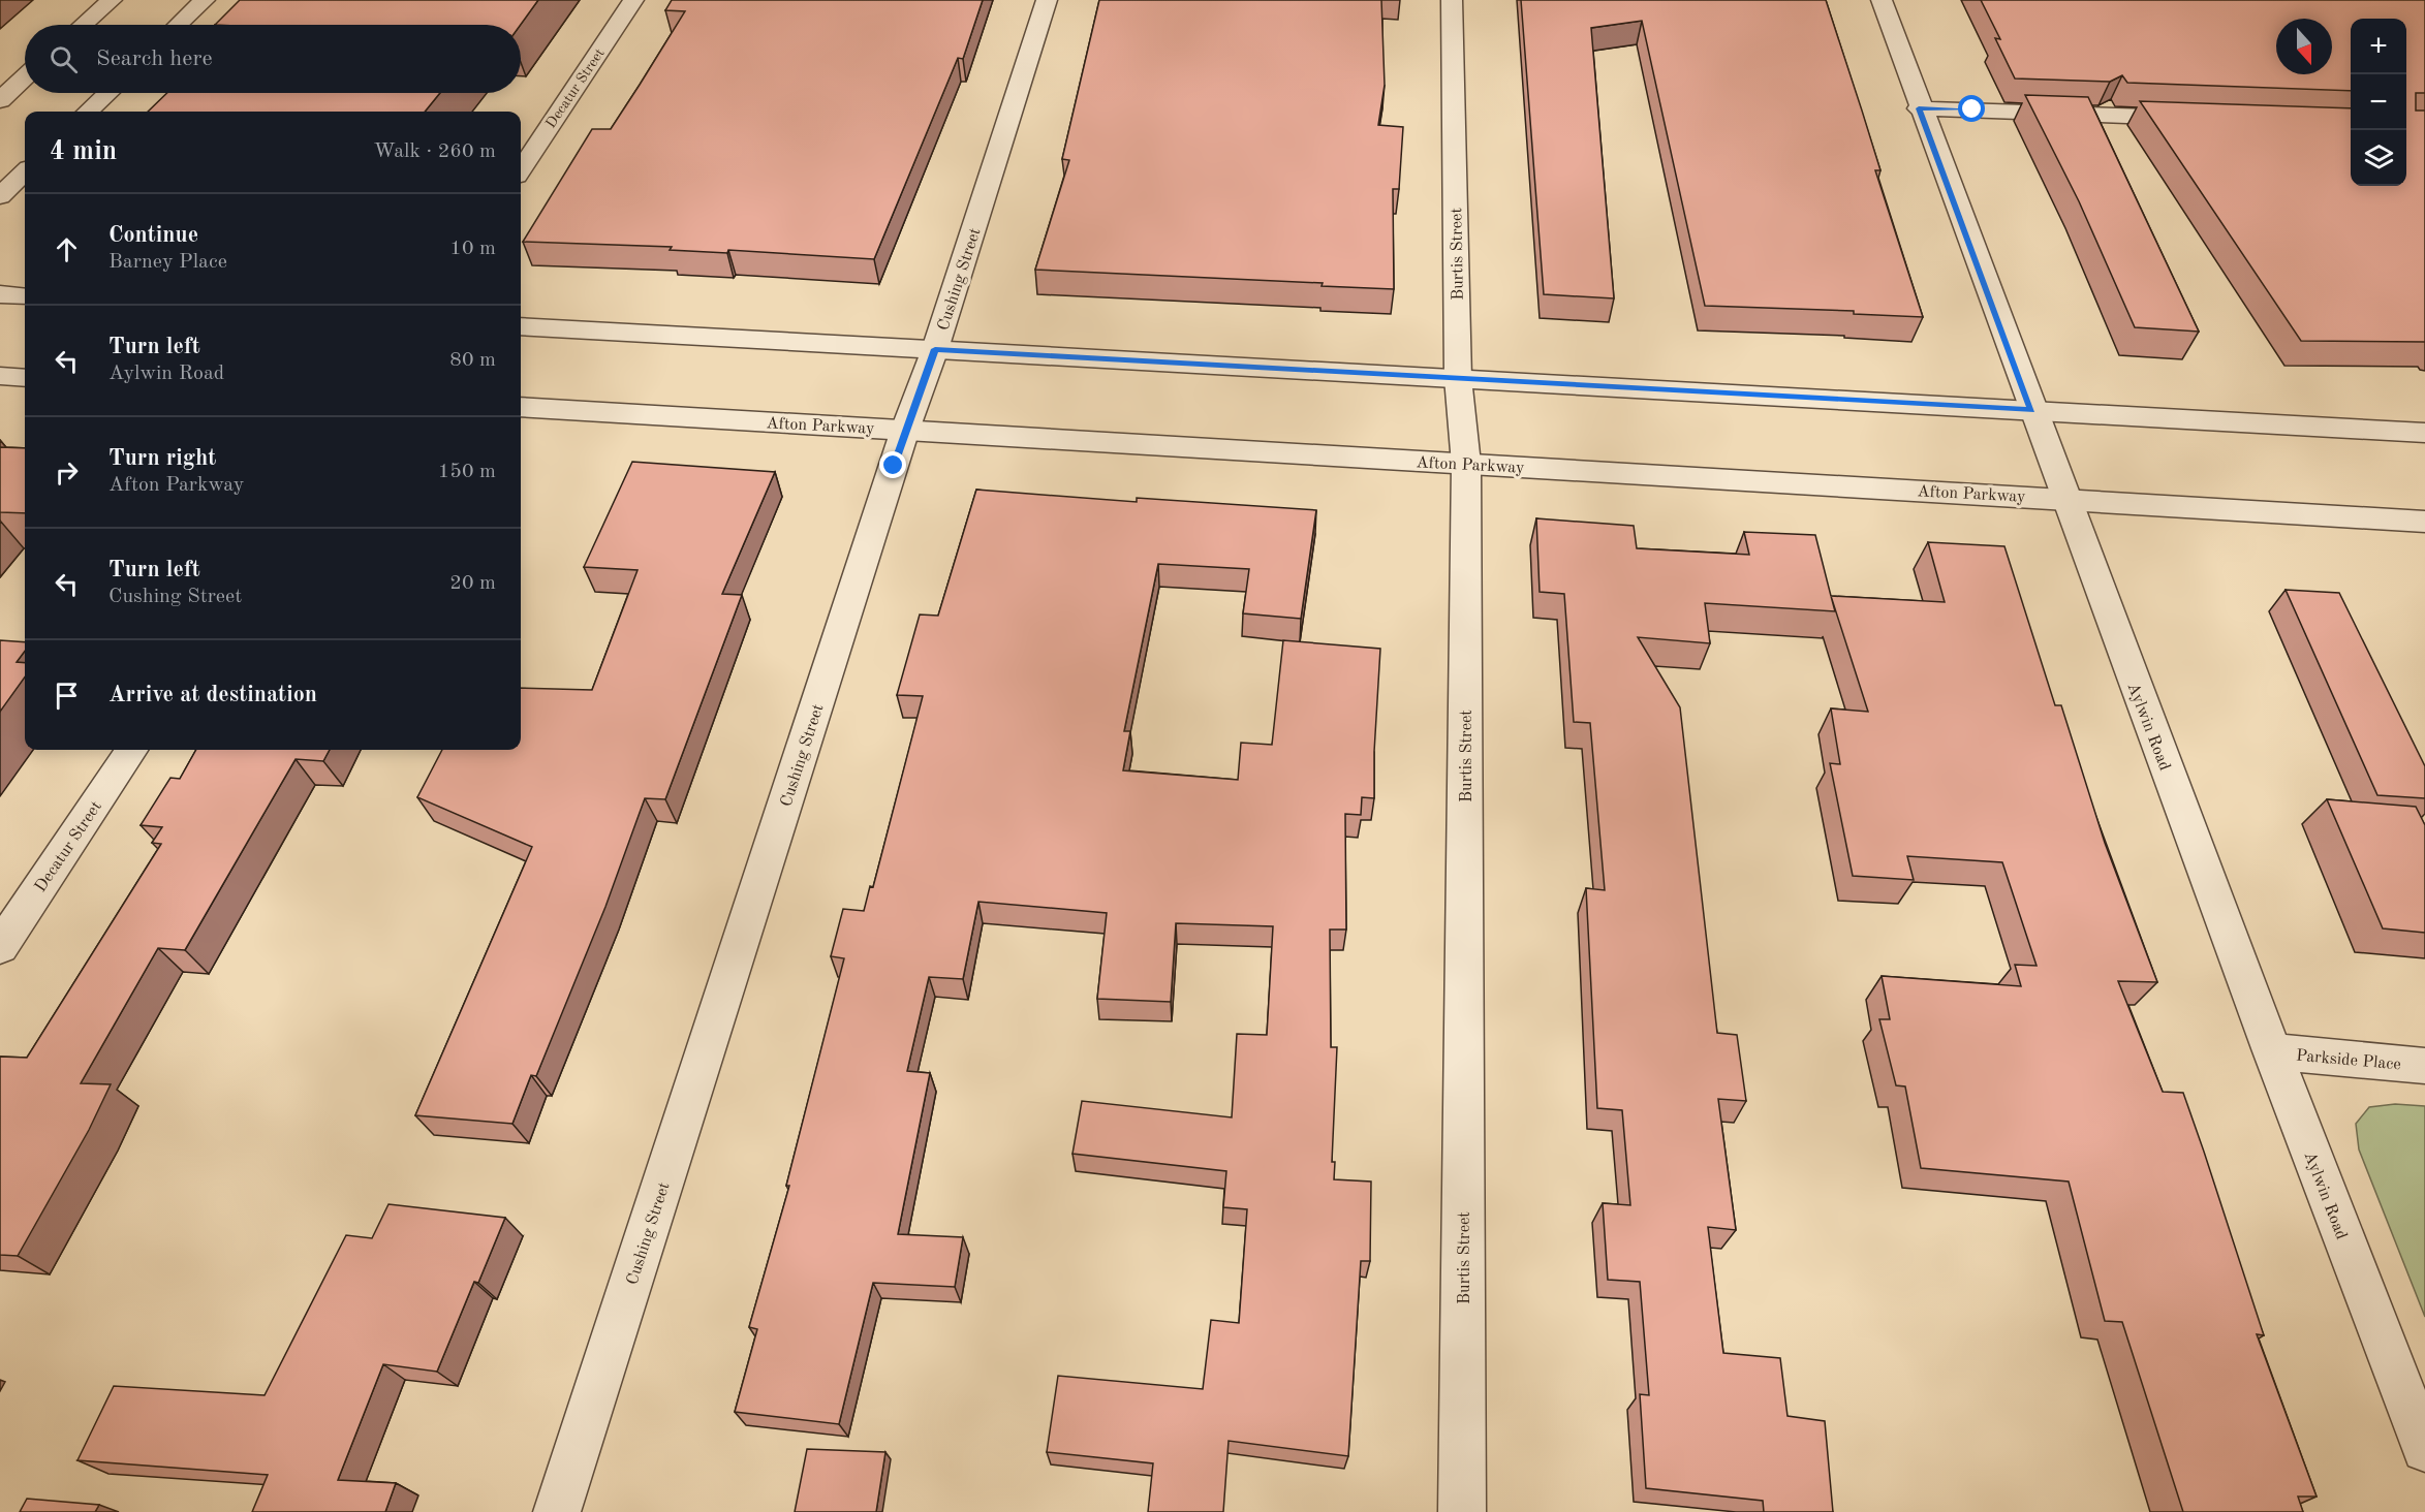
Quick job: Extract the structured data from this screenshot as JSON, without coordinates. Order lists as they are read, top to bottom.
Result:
{
  "streets": {
    "street": [
      "Decatur Street",
      "Burtis Street",
      "Cushing Street",
      "Afton Parkway",
      "Aylwin Road",
      "Parkside Place"
    ]
  },
  "crossings": [
    ["Burtis Street", "Afton Parkway"],
    ["Cushing Street", "Afton Parkway"],
    ["Afton Parkway", "Aylwin Road"],
    ["Aylwin Road", "Parkside Place"]
  ],
  "north": "bottom",
  "page": {
    "map_buttons": ["+", "−"],
    "search": "Search here",
    "heading": ["4 min", "Walk · 260 m"],
    "list": [
      ["Continue", "Barney Place", "10 m"],
      ["Turn left", "Aylwin Road", "80 m"],
      ["Turn right", "Afton Parkway", "150 m"],
      ["Turn left", "Cushing Street", "20 m"],
      "Arrive at destination"
    ]
  }
}
